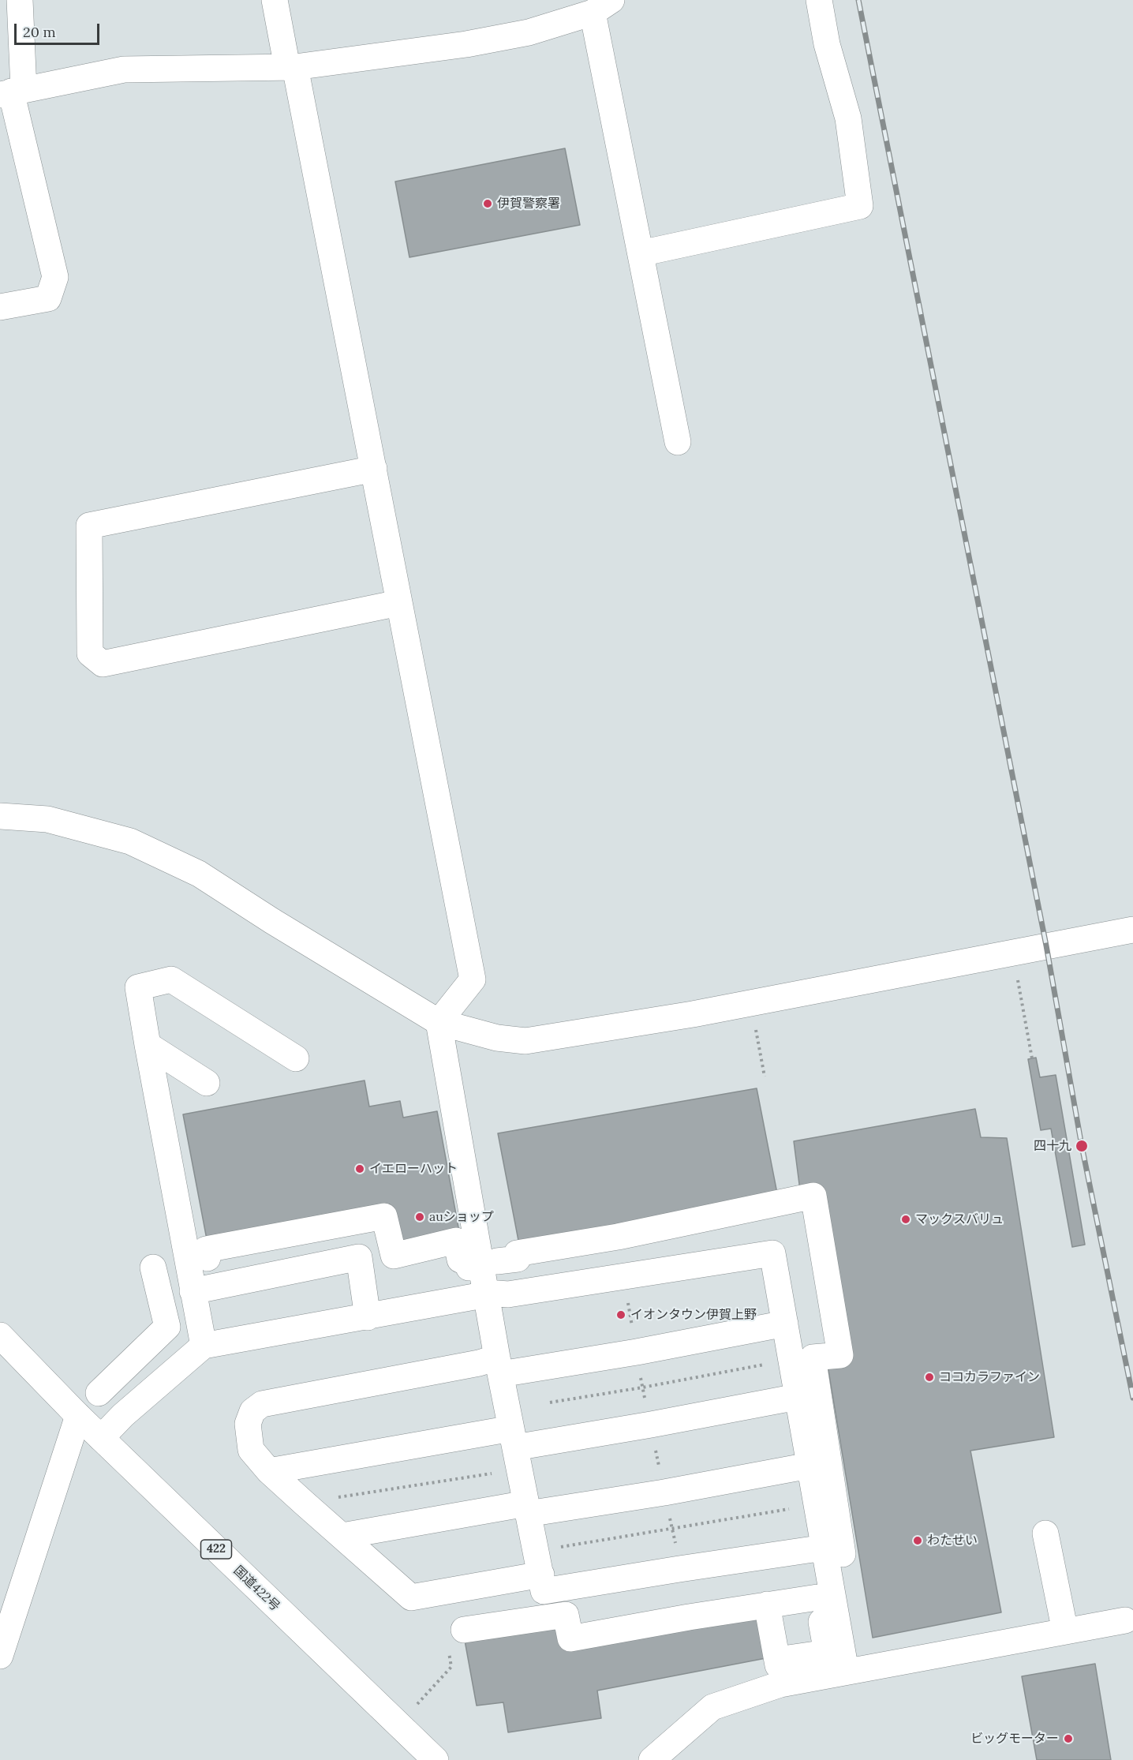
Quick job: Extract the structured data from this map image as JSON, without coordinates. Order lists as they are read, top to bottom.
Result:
{
  "streets": {
    "main road": ["422", "国道422号"]
  },
  "places": [
    "伊賀警察署",
    "四十九",
    "イエローハット",
    "auショップ",
    "マックスバリュ",
    "イオンタウン伊賀上野",
    "ココカラファイン",
    "わたせい",
    "ビッグモーター"
  ],
  "scale_bar": "20 m"
}
